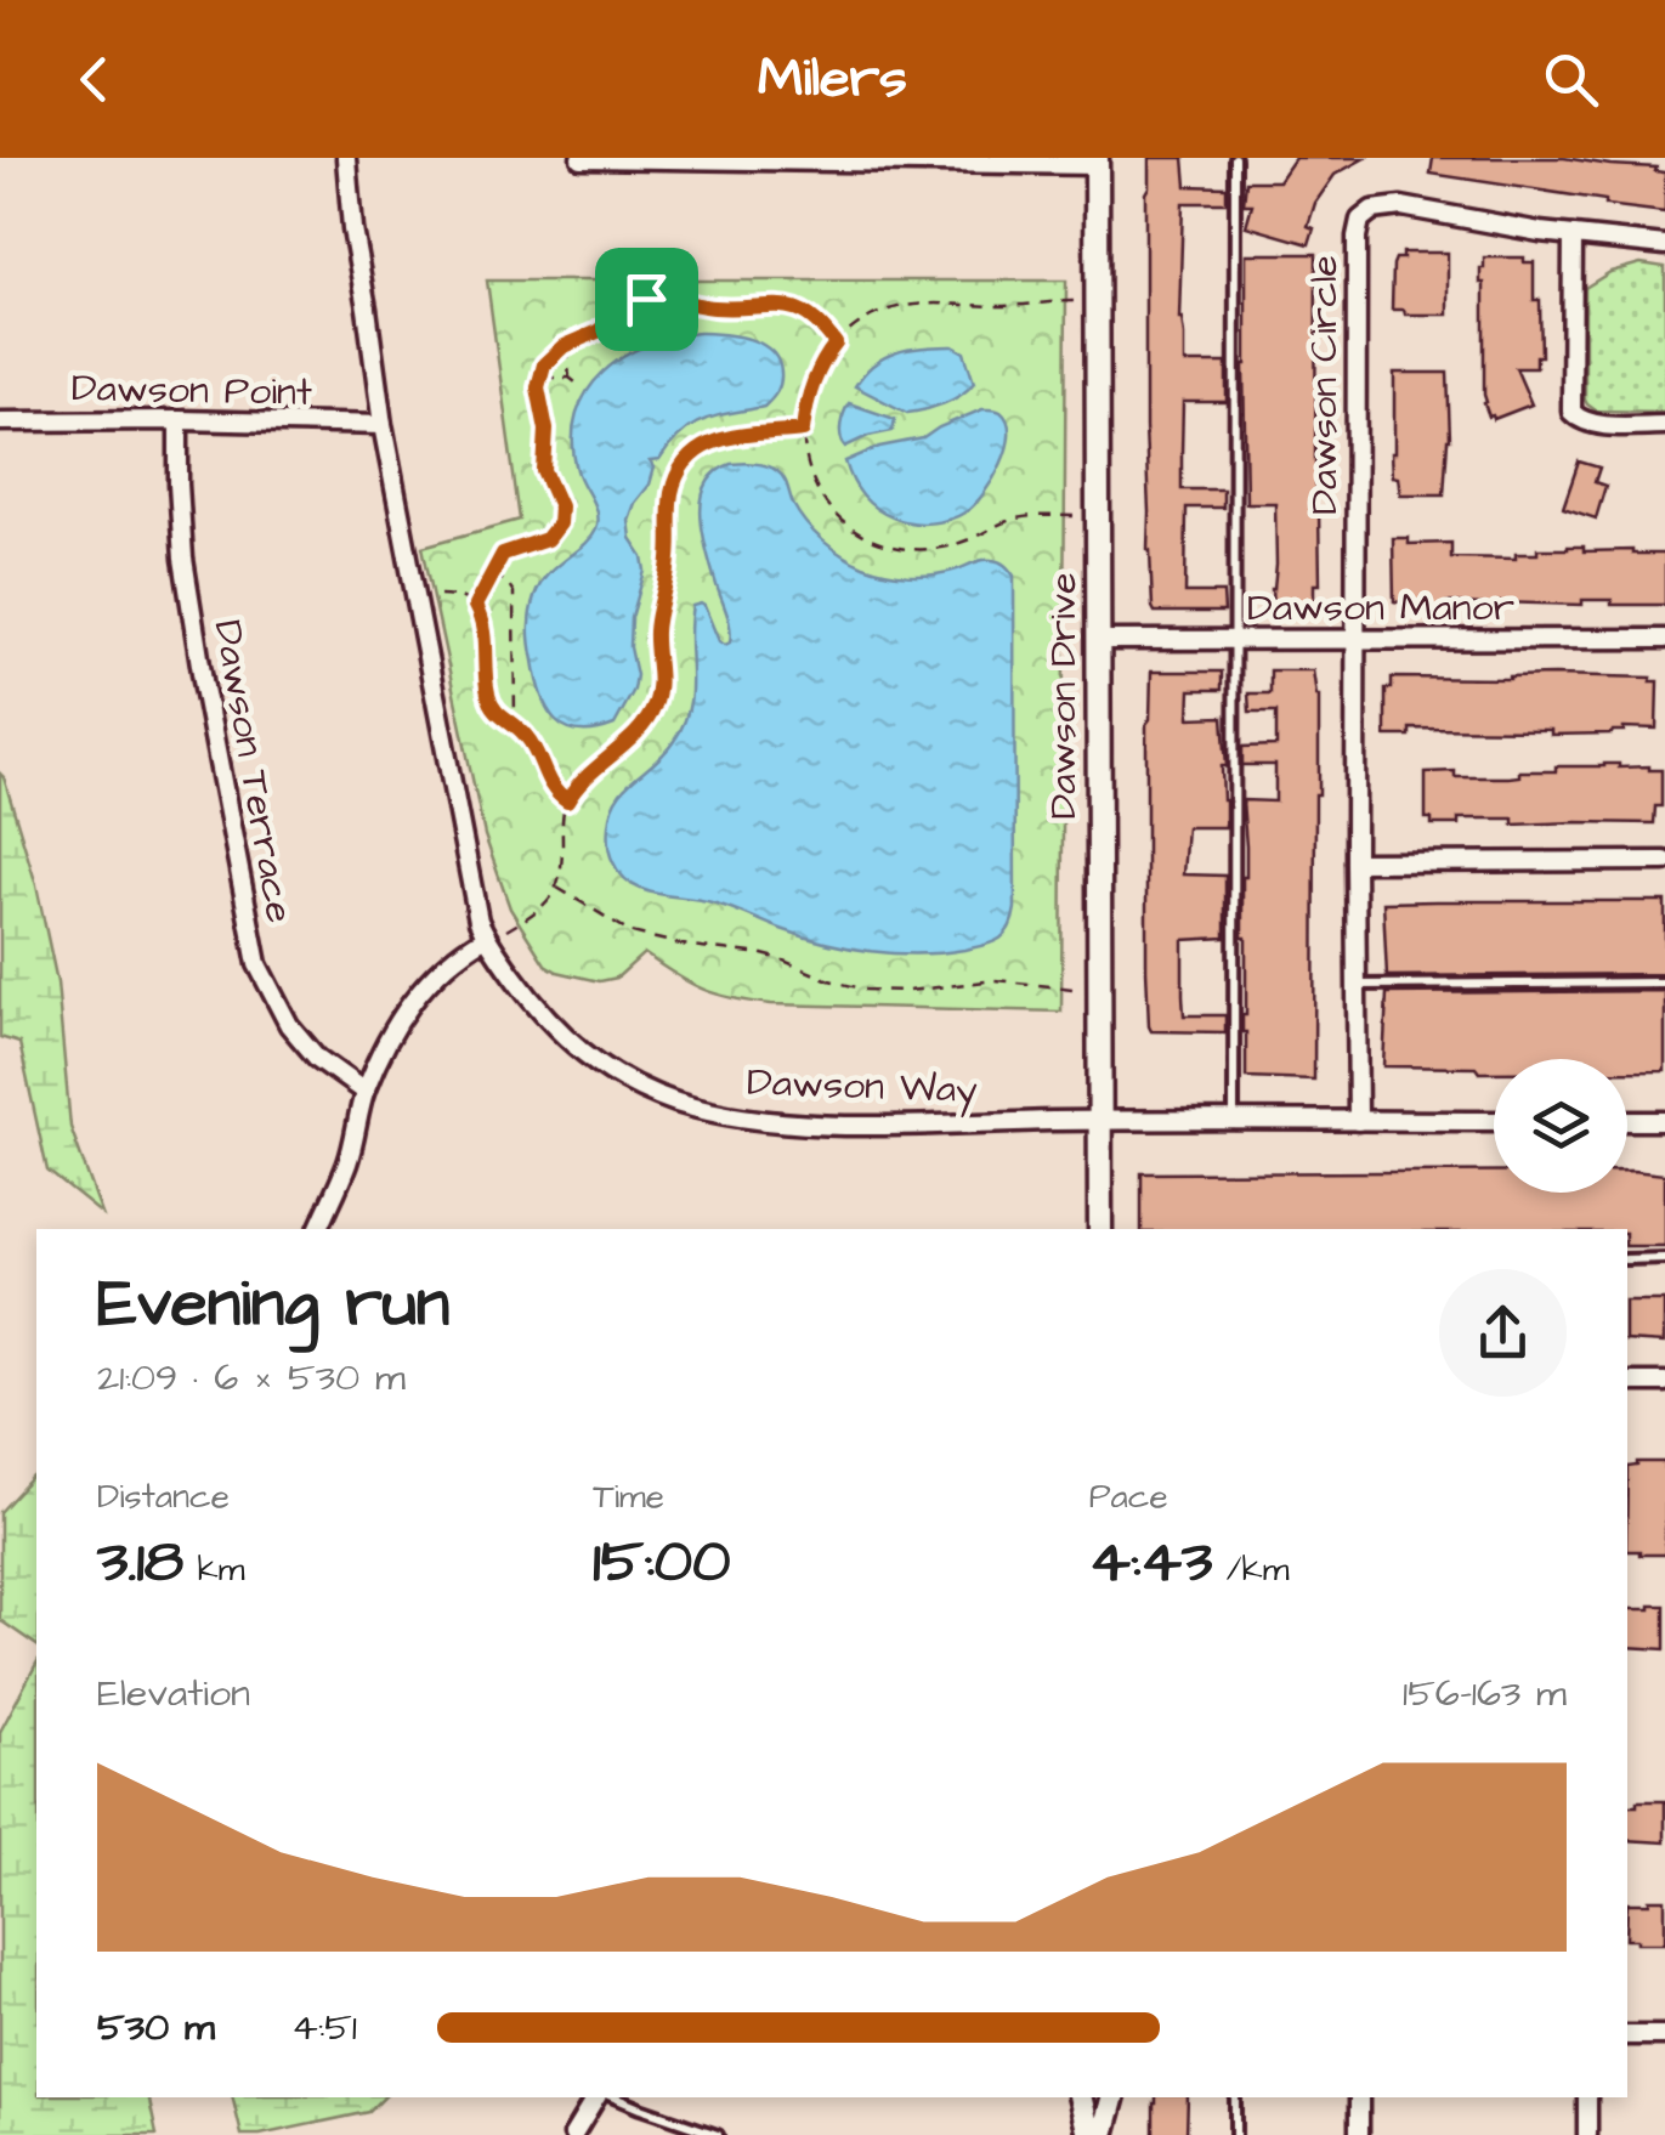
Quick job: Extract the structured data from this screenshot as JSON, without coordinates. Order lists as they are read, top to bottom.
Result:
{
  "streets": {
    "street": [
      "Dawson Circle",
      "Dawson Point",
      "Dawson Manor",
      "Dawson Drive",
      "Dawson Terrace",
      "Dawson Way"
    ]
  },
  "crossings": [
    ["Dawson Circle", "Dawson Manor"],
    ["Dawson Circle", "Dawson Way"],
    ["Dawson Point", "Dawson Terrace"],
    ["Dawson Point", "Dawson Way"],
    ["Dawson Manor", "Dawson Drive"],
    ["Dawson Drive", "Dawson Way"]
  ],
  "page": {
    "header": "Milers",
    "heading": ["Evening run", "21:09 · 6 × 530 m"],
    "stats": [
      ["Distance", "3.18 km"],
      ["Time", "15:00"],
      ["Pace", "4:43 /km"]
    ],
    "chart": ["Elevation", "156–163 m"],
    "list": [
      {
        "name": "530 m",
        "note": "4:51"
      }
    ]
  }
}
